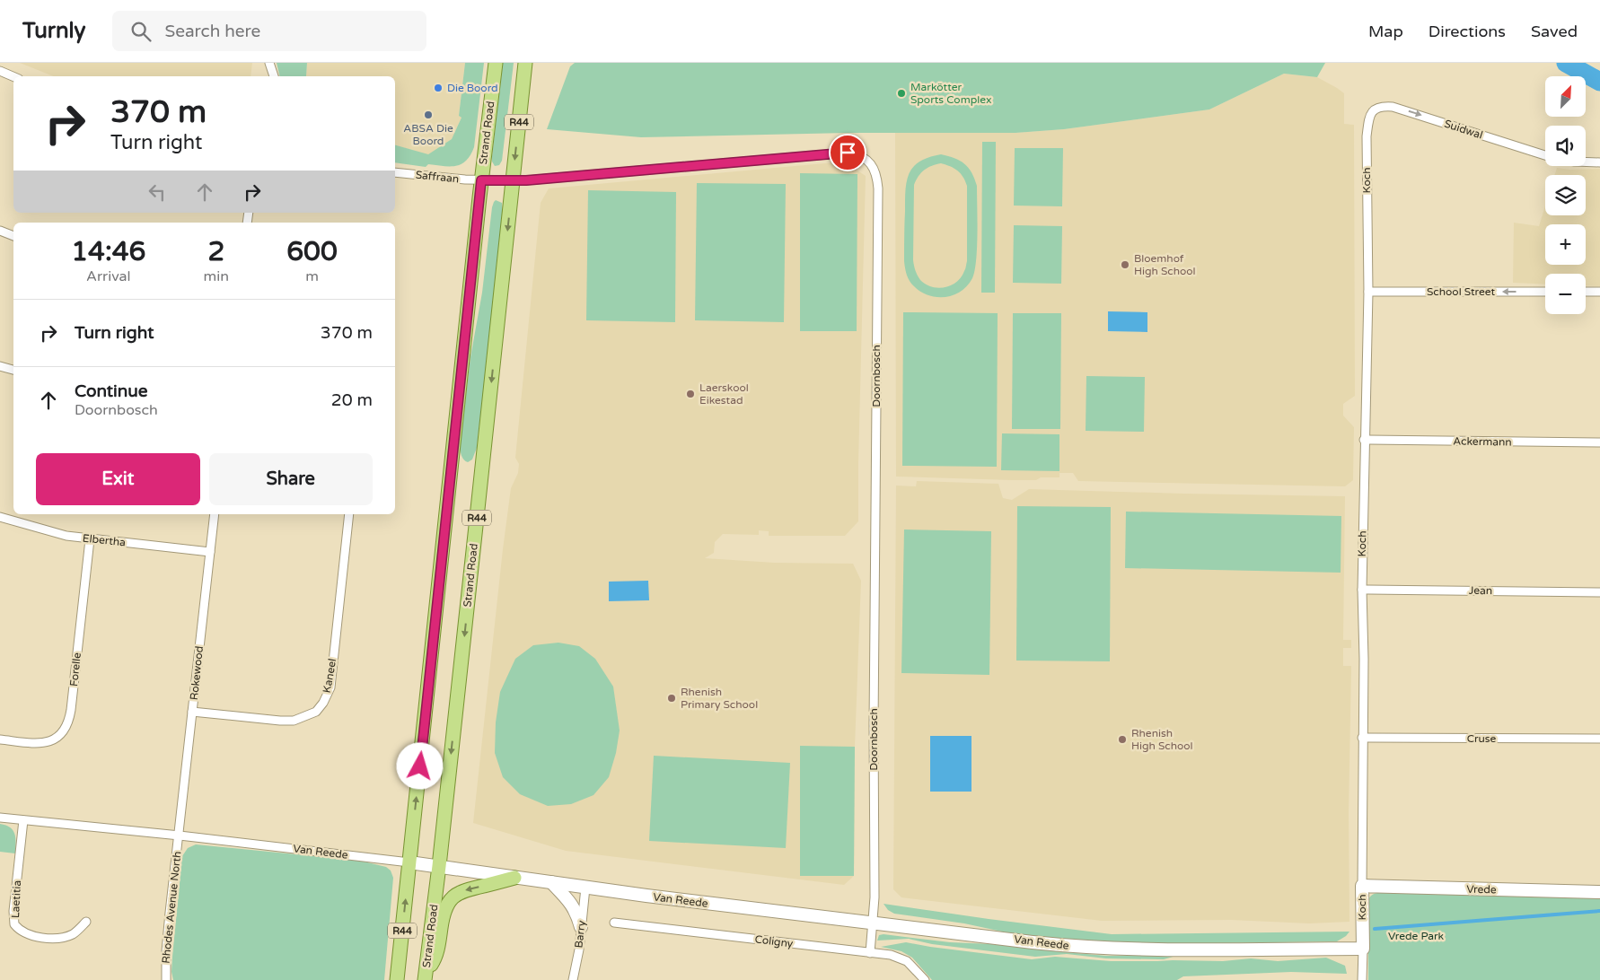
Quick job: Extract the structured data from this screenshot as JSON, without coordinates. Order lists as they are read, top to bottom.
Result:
{
  "streets": {
    "main road": ["R44", "Strand Road"],
    "street": [
      "Suidwal",
      "Saffraan",
      "Koch",
      "School Street",
      "Doornbosch",
      "Ackermann",
      "Elbertha",
      "Jean",
      "Forelle",
      "Rokewood",
      "Kaneel",
      "Cruse",
      "Van Reede",
      "Vrede",
      "Laetitia",
      "Rhodes Avenue North",
      "Barry",
      "Coligny"
    ]
  },
  "crossings": [
    ["Suidwal", "Koch"],
    ["Strand Road", "Saffraan"],
    ["Strand Road", "Doornbosch"],
    ["Strand Road", "Van Reede"],
    ["Saffraan", "Doornbosch"],
    ["Koch", "School Street"],
    ["Koch", "Ackermann"],
    ["Koch", "Jean"],
    ["Koch", "Cruse"],
    ["Koch", "Van Reede"],
    ["Koch", "Vrede"],
    ["Doornbosch", "Van Reede"],
    ["Doornbosch", "Coligny"],
    ["Elbertha", "Forelle"],
    ["Elbertha", "Rokewood"],
    ["Rokewood", "Kaneel"],
    ["Rokewood", "Van Reede"],
    ["Rokewood", "Rhodes Avenue North"],
    ["Van Reede", "Laetitia"],
    ["Van Reede", "Rhodes Avenue North"],
    ["Van Reede", "Barry"]
  ],
  "one_way": ["Suidwal", "School Street"],
  "parks": ["Vrede Park"],
  "places": [
    "Die Boord",
    "Markötter Sports Complex",
    "ABSA Die Boord",
    "Bloemhof High School",
    "Laerskool Eikestad",
    "Rhenish Primary School",
    "Rhenish High School"
  ],
  "north": "top right",
  "page": {
    "header": "Turnly",
    "search": "Search here",
    "nav": ["Map", "Directions", "Saved"],
    "map_buttons": ["+", "−"],
    "turn": ["370 m", "Turn right"],
    "eta": [
      "14:46",
      "Arrival",
      "2",
      "min",
      "600",
      "m"
    ],
    "list": [
      {
        "name": "Turn right",
        "value": "370 m"
      },
      {
        "name": "Continue",
        "note": "Doornbosch",
        "value": "20 m"
      }
    ],
    "buttons": ["Exit", "Share"]
  }
}
